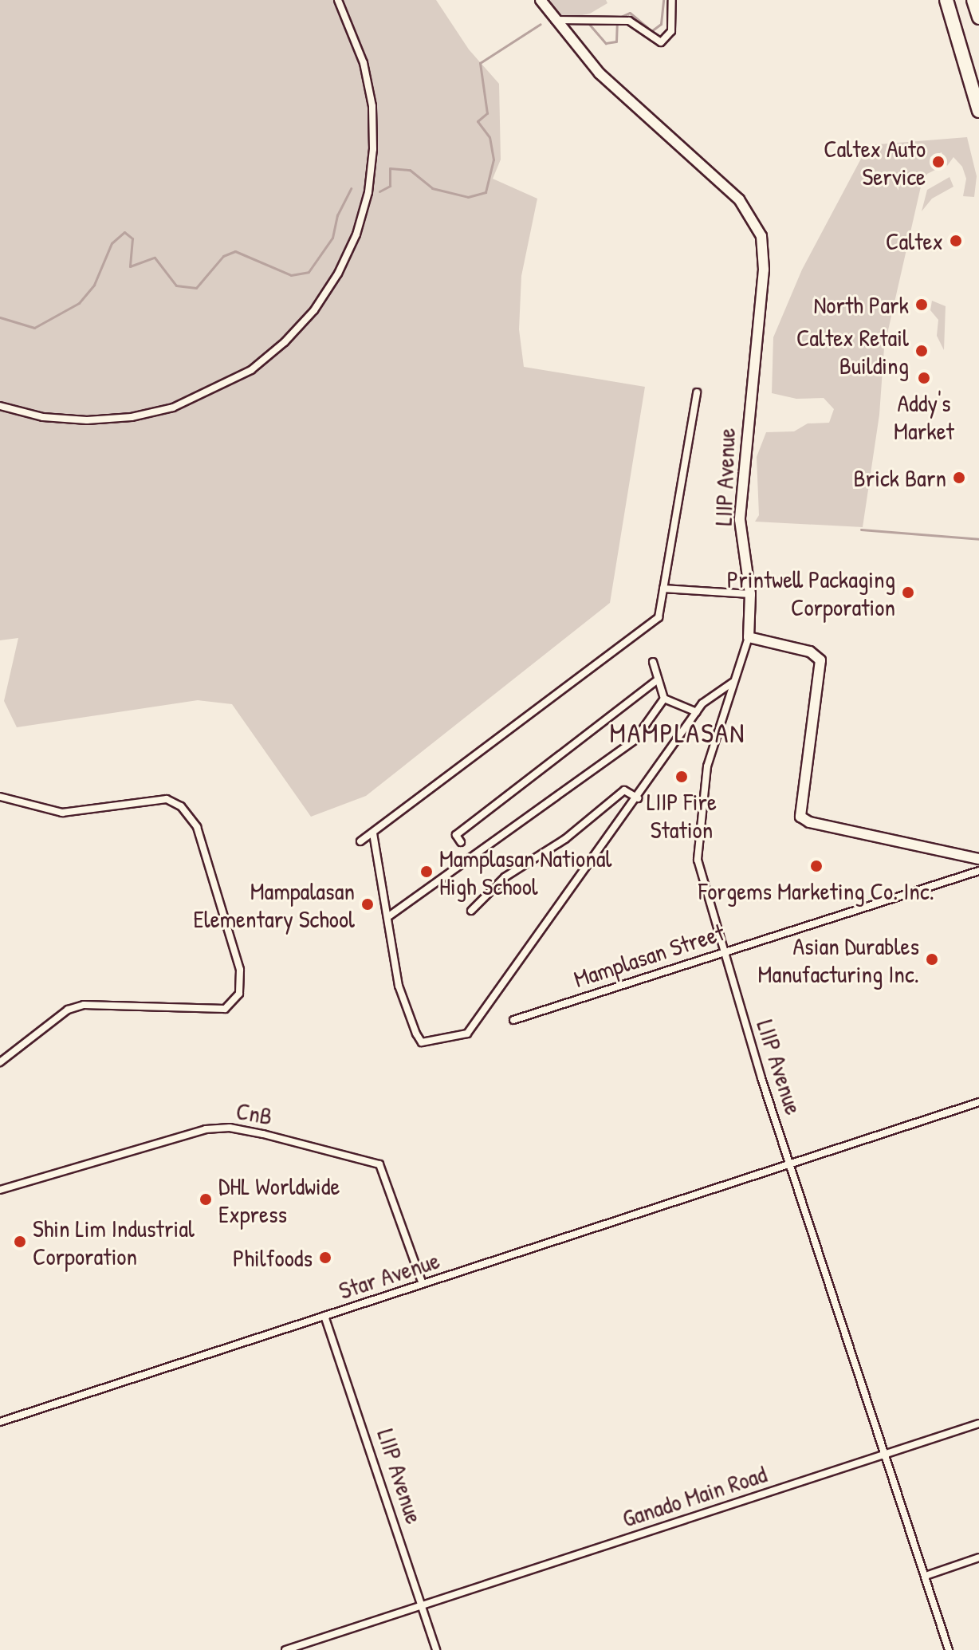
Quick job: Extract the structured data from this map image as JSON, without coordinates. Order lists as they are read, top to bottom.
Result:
{
  "streets": {
    "street": [
      "LIIP Avenue",
      "Mamplasan Street",
      "CnB",
      "Star Avenue",
      "Ganado Main Road"
    ]
  },
  "crossings": [
    ["LIIP Avenue", "Mamplasan Street"],
    ["LIIP Avenue", "Star Avenue"],
    ["LIIP Avenue", "Ganado Main Road"],
    ["CnB", "Star Avenue"]
  ],
  "districts": ["MAMPLASAN"],
  "places": [
    "Caltex Auto Service",
    "Caltex",
    "North Park",
    "Caltex Retail Building",
    "Addy's Market",
    "Brick Barn",
    "Printwell Packaging Corporation",
    "LIIP Fire Station",
    "Forgems Marketing Co. Inc.",
    "Mamplasan National High School",
    "Mampalasan Elementary School",
    "Asian Durables Manufacturing Inc.",
    "DHL Worldwide Express",
    "Shin Lim Industrial Corporation",
    "Philfoods"
  ]
}
